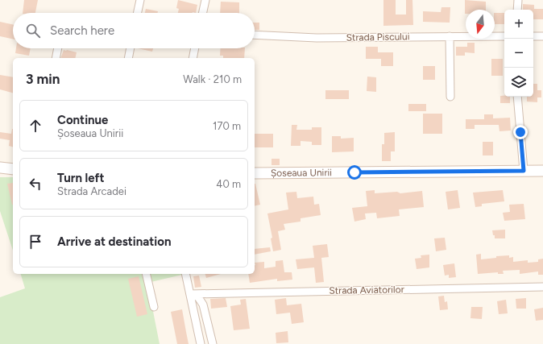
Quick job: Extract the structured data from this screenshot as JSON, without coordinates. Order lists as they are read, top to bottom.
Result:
{
  "streets": {
    "main road": ["Șoseaua Unirii"],
    "street": ["Strada Piscului", "Strada Aviatorilor"]
  },
  "north": "bottom",
  "page": {
    "map_buttons": ["+", "−"],
    "search": "Search here",
    "heading": ["3 min", "Walk · 210 m"],
    "list": [
      ["Continue", "Șoseaua Unirii", "170 m"],
      ["Turn left", "Strada Arcadei", "40 m"],
      "Arrive at destination"
    ]
  }
}
